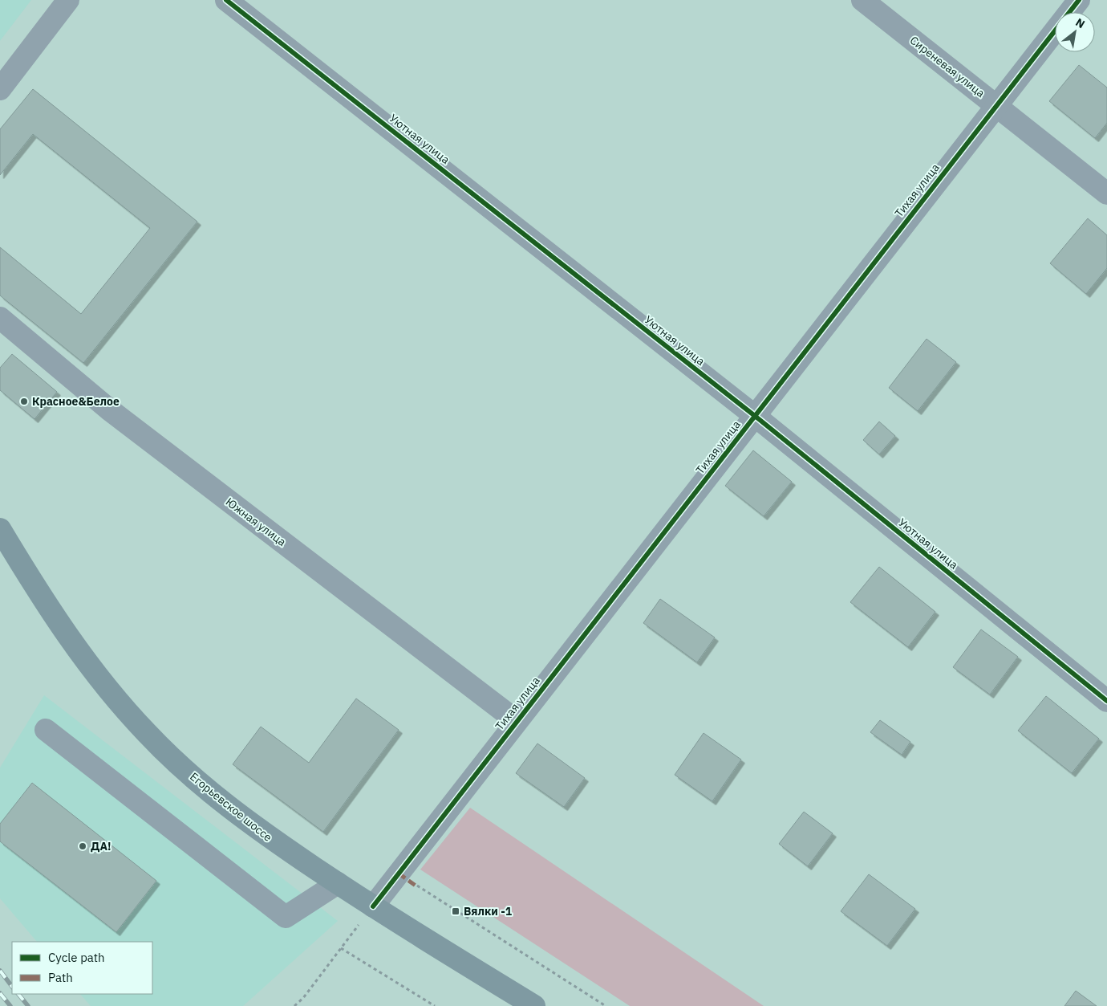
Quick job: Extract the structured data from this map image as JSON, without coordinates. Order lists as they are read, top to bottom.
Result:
{
  "streets": {
    "main road": ["Егорьевское шоссе"],
    "street": [
      "Сиреневая улица",
      "Уютная улица",
      "Тихая улица",
      "Южная улица"
    ]
  },
  "crossings": [
    ["Сиреневая улица", "Тихая улица"],
    ["Уютная улица", "Тихая улица"],
    ["Тихая улица", "Южная улица"],
    ["Тихая улица", "Егорьевское шоссе"]
  ],
  "places": {
    "other": ["Красное&Белое", "ДА!"],
    "transit": ["Вялки -1"]
  },
  "legend": ["Cycle path", "Path"],
  "north": "top right"
}
